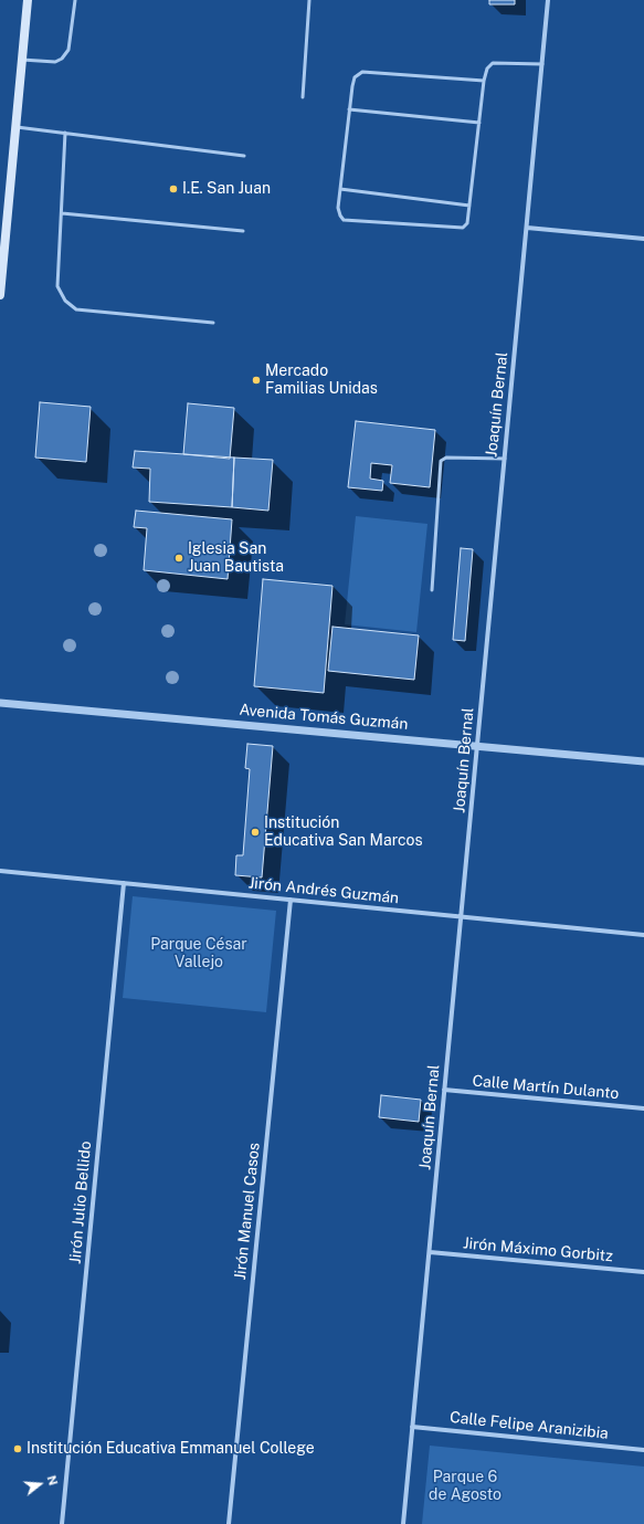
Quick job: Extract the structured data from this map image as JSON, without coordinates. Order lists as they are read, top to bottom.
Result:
{
  "streets": {
    "street": [
      "Joaquín Bernal",
      "Avenida Tomás Guzmán",
      "Jirón Andrés Guzmán",
      "Calle Martín Dulanto",
      "Jirón Julio Bellido",
      "Jirón Manuel Casos",
      "Jirón Máximo Gorbitz",
      "Calle Felipe Aranizibia"
    ]
  },
  "crossings": [
    ["Joaquín Bernal", "Avenida Tomás Guzmán"],
    ["Joaquín Bernal", "Jirón Andrés Guzmán"],
    ["Joaquín Bernal", "Calle Martín Dulanto"],
    ["Joaquín Bernal", "Jirón Máximo Gorbitz"],
    ["Joaquín Bernal", "Calle Felipe Aranizibia"],
    ["Jirón Andrés Guzmán", "Jirón Julio Bellido"],
    ["Jirón Andrés Guzmán", "Jirón Manuel Casos"]
  ],
  "parks": ["Parque César Vallejo", "Parque 6 de Agosto"],
  "places": [
    "I.E. San Juan",
    "Mercado Familias Unidas",
    "Iglesia San Juan Bautista",
    "Institución Educativa San Marcos",
    "Institución Educativa Emmanuel College"
  ],
  "north": "right"
}
